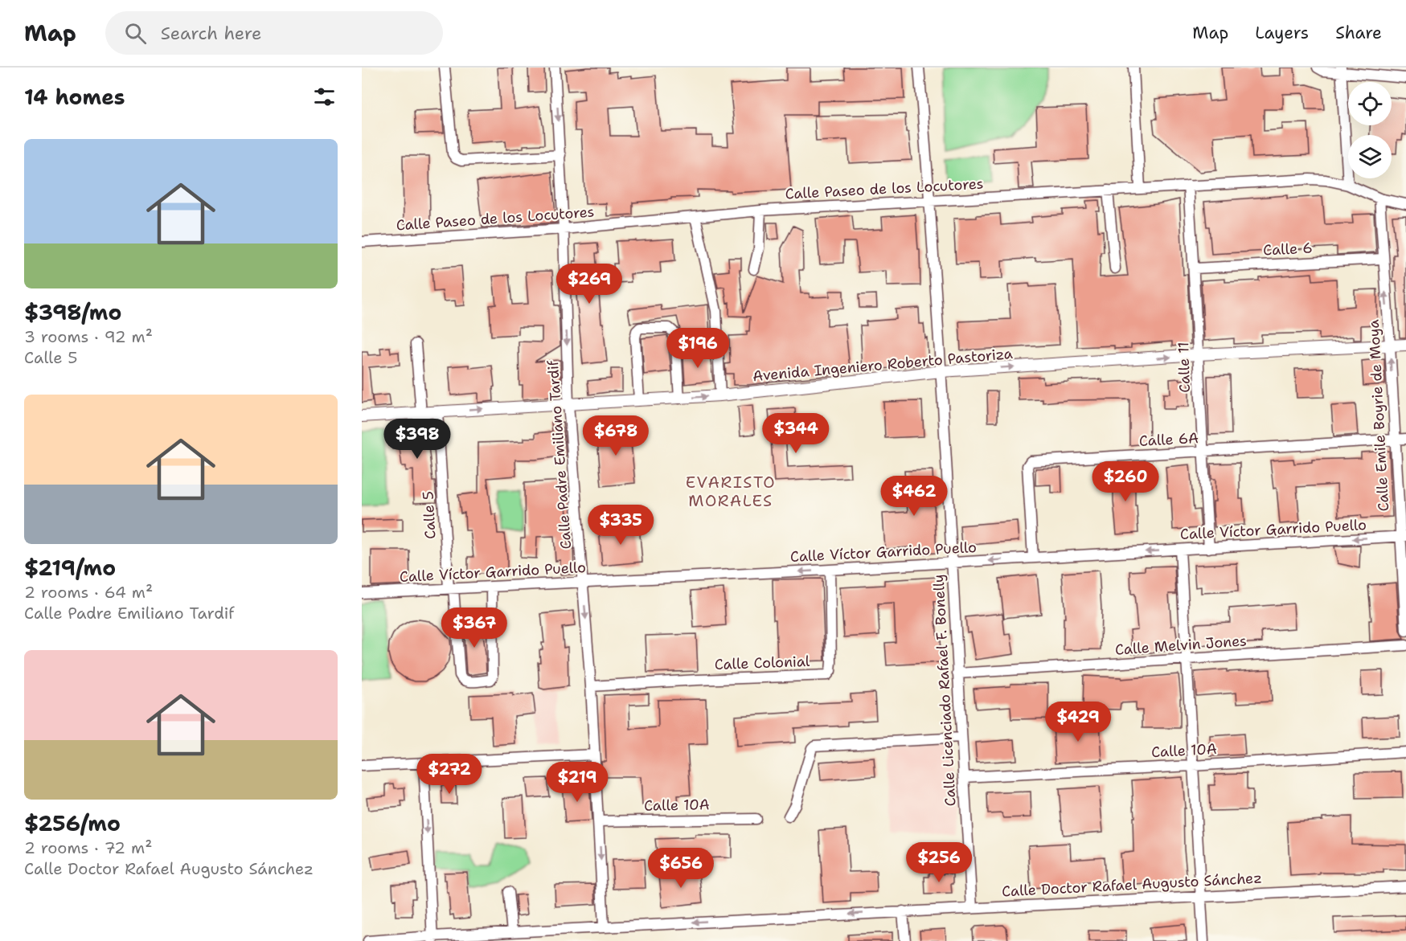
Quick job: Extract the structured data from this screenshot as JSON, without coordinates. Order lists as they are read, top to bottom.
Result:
{
  "streets": {
    "street": [
      "Calle Paseo de los Locutores",
      "Calle 6",
      "Avenida Ingeniero Roberto Pastoriza",
      "Calle 11",
      "Calle Emile Boyrie de Moya",
      "Calle 6A",
      "Calle Padre Emiliano Tardif",
      "Calle 5",
      "Calle Víctor Garrido Puello",
      "Calle Melvin Jones",
      "Calle Colonial",
      "Calle Licenciado Rafael F. Bonelly",
      "Calle 10A",
      "Calle Doctor Rafael Augusto Sánchez"
    ]
  },
  "crossings": [
    ["Calle Paseo de los Locutores", "Calle 11"],
    ["Calle Paseo de los Locutores", "Calle Emile Boyrie de Moya"],
    ["Calle Paseo de los Locutores", "Calle Padre Emiliano Tardif"],
    ["Calle Paseo de los Locutores", "Calle Licenciado Rafael F. Bonelly"],
    ["Calle 6", "Calle 11"],
    ["Calle 6", "Calle Emile Boyrie de Moya"],
    ["Avenida Ingeniero Roberto Pastoriza", "Calle 11"],
    ["Avenida Ingeniero Roberto Pastoriza", "Calle Emile Boyrie de Moya"],
    ["Avenida Ingeniero Roberto Pastoriza", "Calle Padre Emiliano Tardif"],
    ["Avenida Ingeniero Roberto Pastoriza", "Calle 5"],
    ["Avenida Ingeniero Roberto Pastoriza", "Calle Licenciado Rafael F. Bonelly"],
    ["Calle 11", "Calle 6A"],
    ["Calle 11", "Calle Víctor Garrido Puello"],
    ["Calle Emile Boyrie de Moya", "Calle 6A"],
    ["Calle Emile Boyrie de Moya", "Calle Víctor Garrido Puello"],
    ["Calle 6A", "Calle Víctor Garrido Puello"],
    ["Calle Padre Emiliano Tardif", "Calle Víctor Garrido Puello"],
    ["Calle Padre Emiliano Tardif", "Calle Colonial"],
    ["Calle Padre Emiliano Tardif", "Calle 10A"],
    ["Calle Padre Emiliano Tardif", "Calle Doctor Rafael Augusto Sánchez"],
    ["Calle 5", "Calle Víctor Garrido Puello"],
    ["Calle Víctor Garrido Puello", "Calle Colonial"],
    ["Calle Víctor Garrido Puello", "Calle Licenciado Rafael F. Bonelly"],
    ["Calle Melvin Jones", "Calle Licenciado Rafael F. Bonelly"],
    ["Calle Licenciado Rafael F. Bonelly", "Calle 10A"],
    ["Calle Licenciado Rafael F. Bonelly", "Calle Doctor Rafael Augusto Sánchez"]
  ],
  "one_way": [
    "Avenida Ingeniero Roberto Pastoriza",
    "Calle Emile Boyrie de Moya",
    "Calle Padre Emiliano Tardif",
    "Calle Víctor Garrido Puello"
  ],
  "districts": ["EVARISTO MORALES"],
  "page": {
    "header": "Map",
    "search": "Search here",
    "nav": ["Map", "Layers", "Share"],
    "heading": "14 homes",
    "list": [
      {
        "name": "$398/mo",
        "note": "3 rooms · 92 m² · Calle 5"
      },
      {
        "name": "$219/mo",
        "note": "2 rooms · 64 m² · Calle Padre Emiliano Tardif"
      },
      {
        "name": "$256/mo",
        "note": "2 rooms · 72 m² · Calle Doctor Rafael Augusto Sánchez"
      }
    ],
    "price": [
      "$269",
      "$196",
      "$344",
      "$678",
      "$398",
      "$260",
      "$462",
      "$335",
      "$367",
      "$429",
      "$272",
      "$219",
      "$256",
      "$656"
    ]
  }
}
